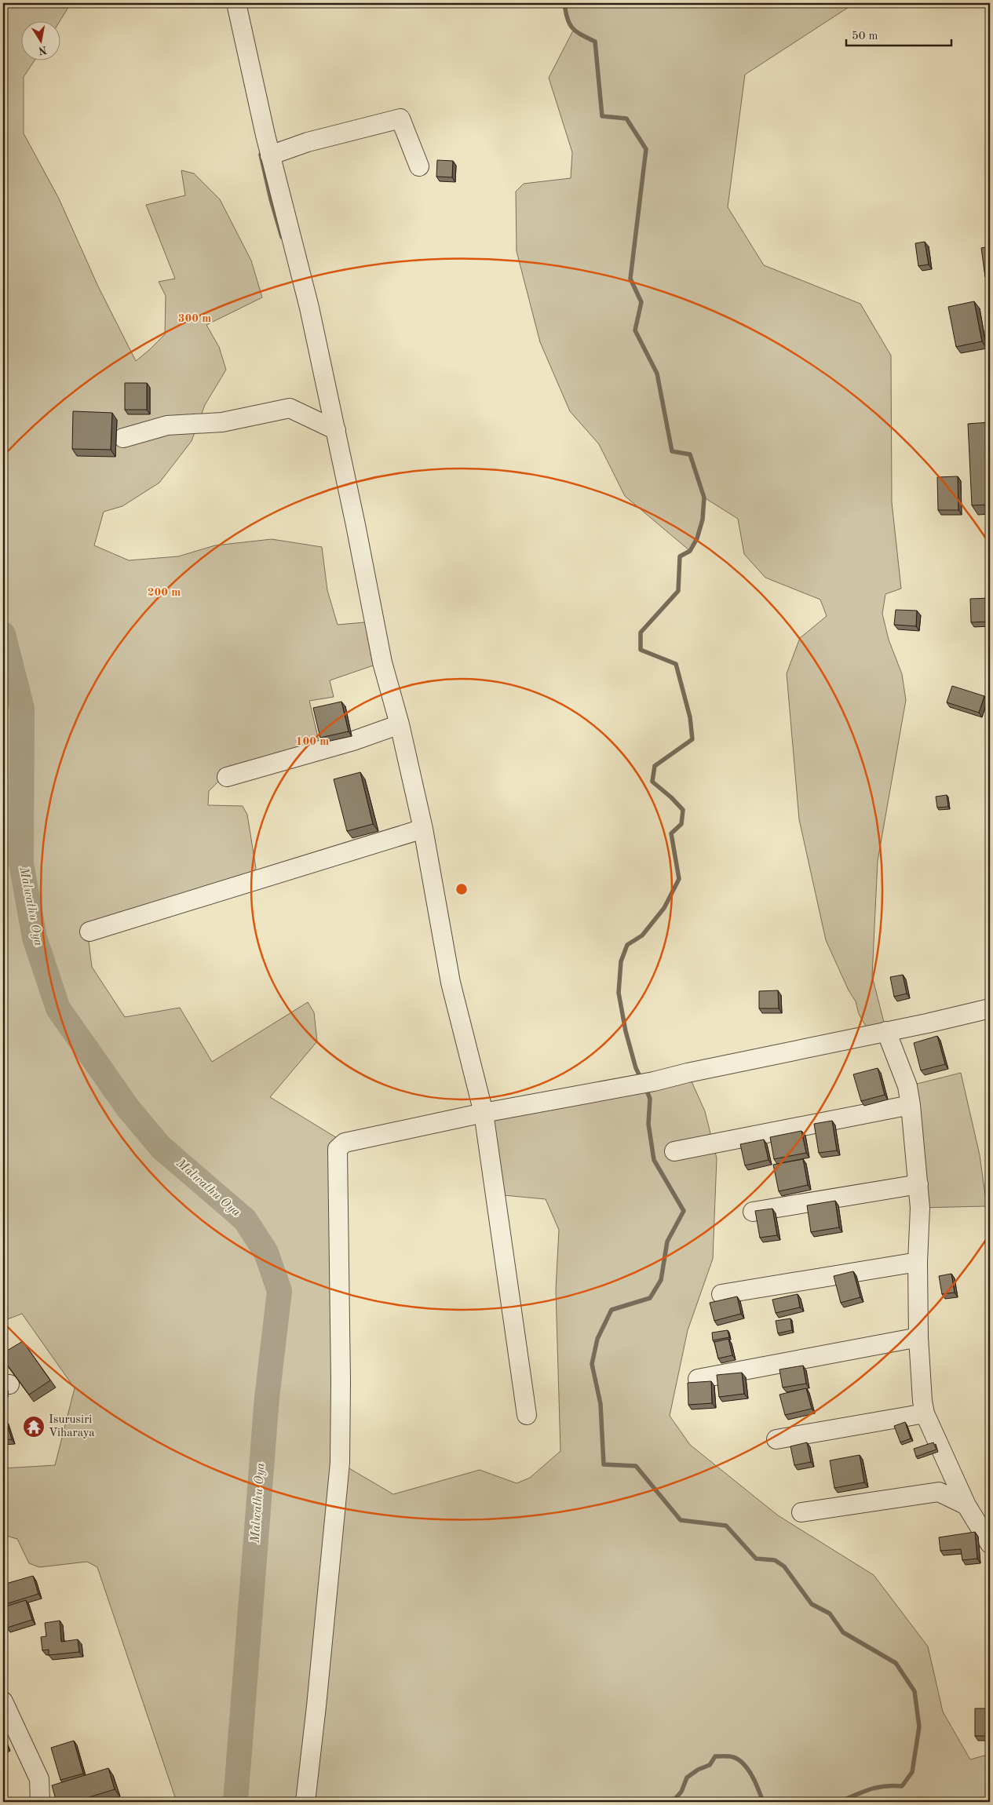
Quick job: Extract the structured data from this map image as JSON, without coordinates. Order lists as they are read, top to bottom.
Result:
{
  "water": ["Malwathu Oya"],
  "places": {
    "temple": ["Isurusiri Viharaya"]
  },
  "scale_bar": "50 m",
  "north": "bottom",
  "rings": ["300 m", "200 m", "100 m"]
}
